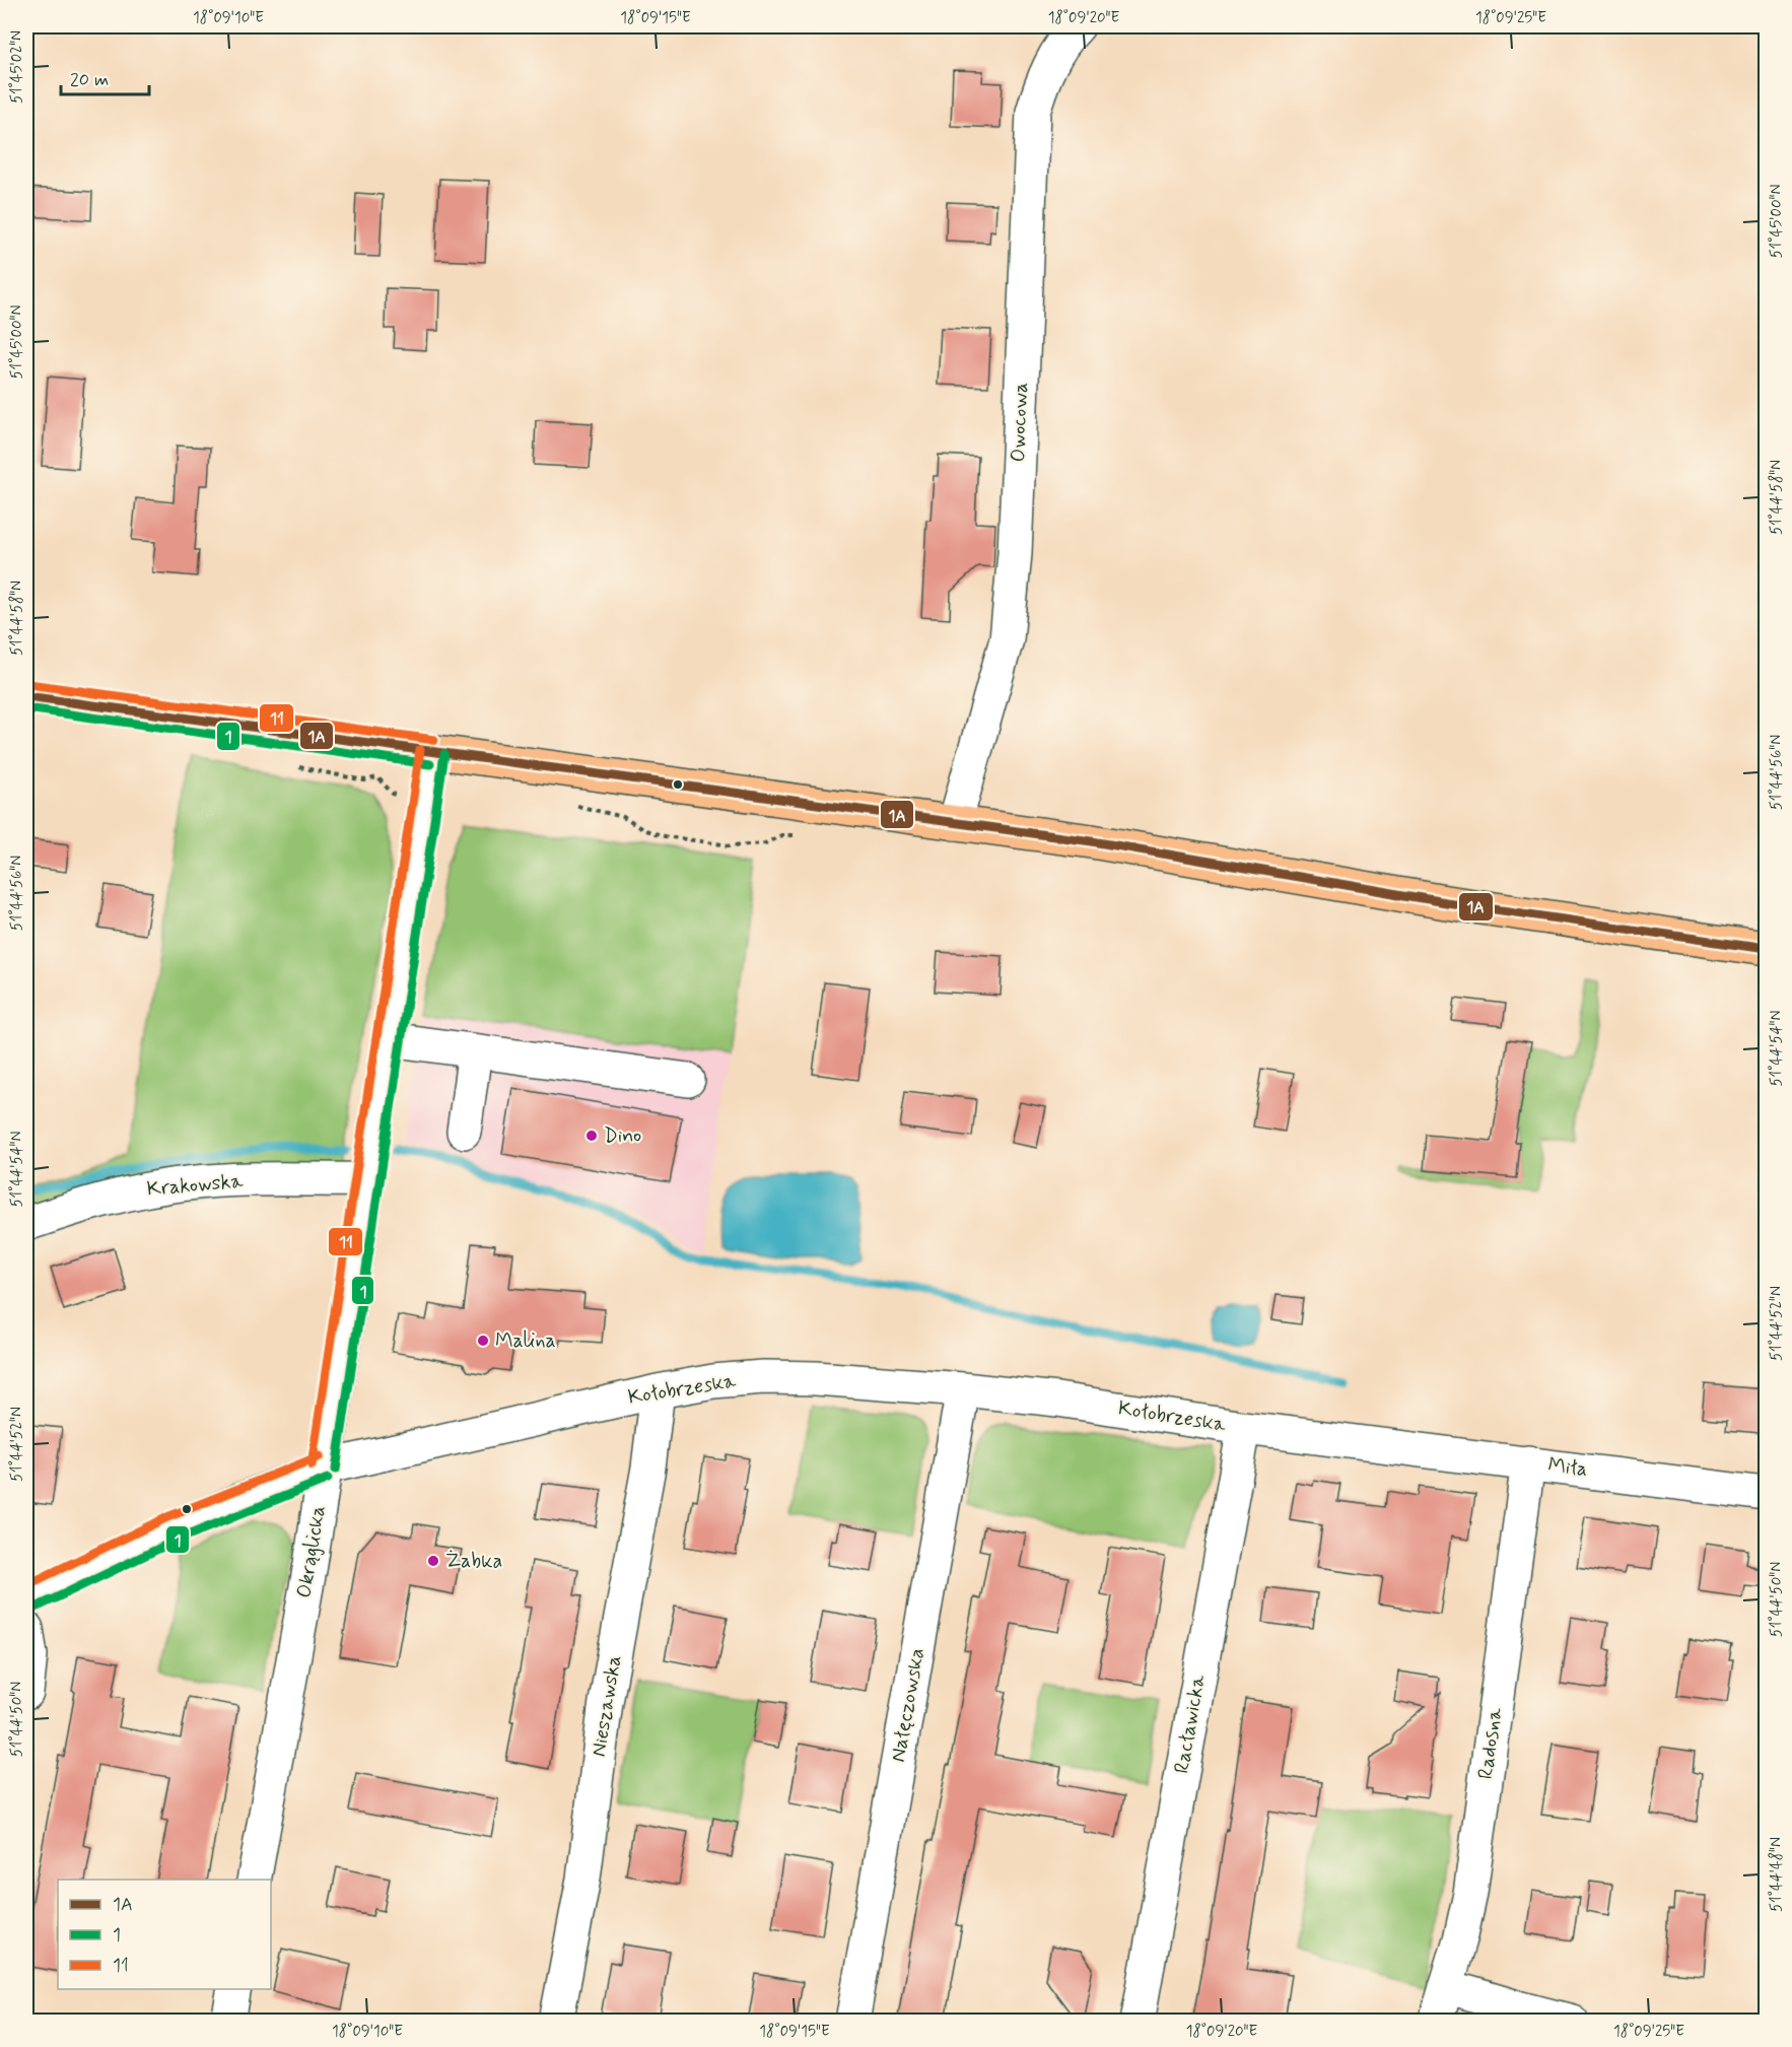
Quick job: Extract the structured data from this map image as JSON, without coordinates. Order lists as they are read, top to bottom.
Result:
{
  "streets": {
    "street": [
      "Owocowa",
      "Krakowska",
      "Kołobrzeska",
      "Miła",
      "Okrąglicka",
      "Nałęczowska",
      "Nieszawska",
      "Racławicka",
      "Radosna"
    ]
  },
  "crossings": [
    ["Krakowska", "Okrąglicka"],
    ["Kołobrzeska", "Miła"],
    ["Kołobrzeska", "Okrąglicka"],
    ["Kołobrzeska", "Nałęczowska"],
    ["Kołobrzeska", "Nieszawska"],
    ["Kołobrzeska", "Racławicka"],
    ["Miła", "Radosna"]
  ],
  "places": ["Dino", "Malina", "Żabka"],
  "lines": ["transit line 11", "transit line 1A", "transit line 1"],
  "legend": ["1A", "1", "11"],
  "scale_bar": "20 m",
  "coordinates": [
    "18°09'10\"E",
    "18°09'15\"E",
    "18°09'20\"E",
    "18°09'25\"E",
    "51°45'02\"N",
    "51°45'00\"N",
    "51°44'58\"N",
    "51°44'56\"N",
    "51°44'54\"N",
    "51°44'52\"N",
    "51°44'50\"N",
    "51°44'48\"N"
  ]
}
